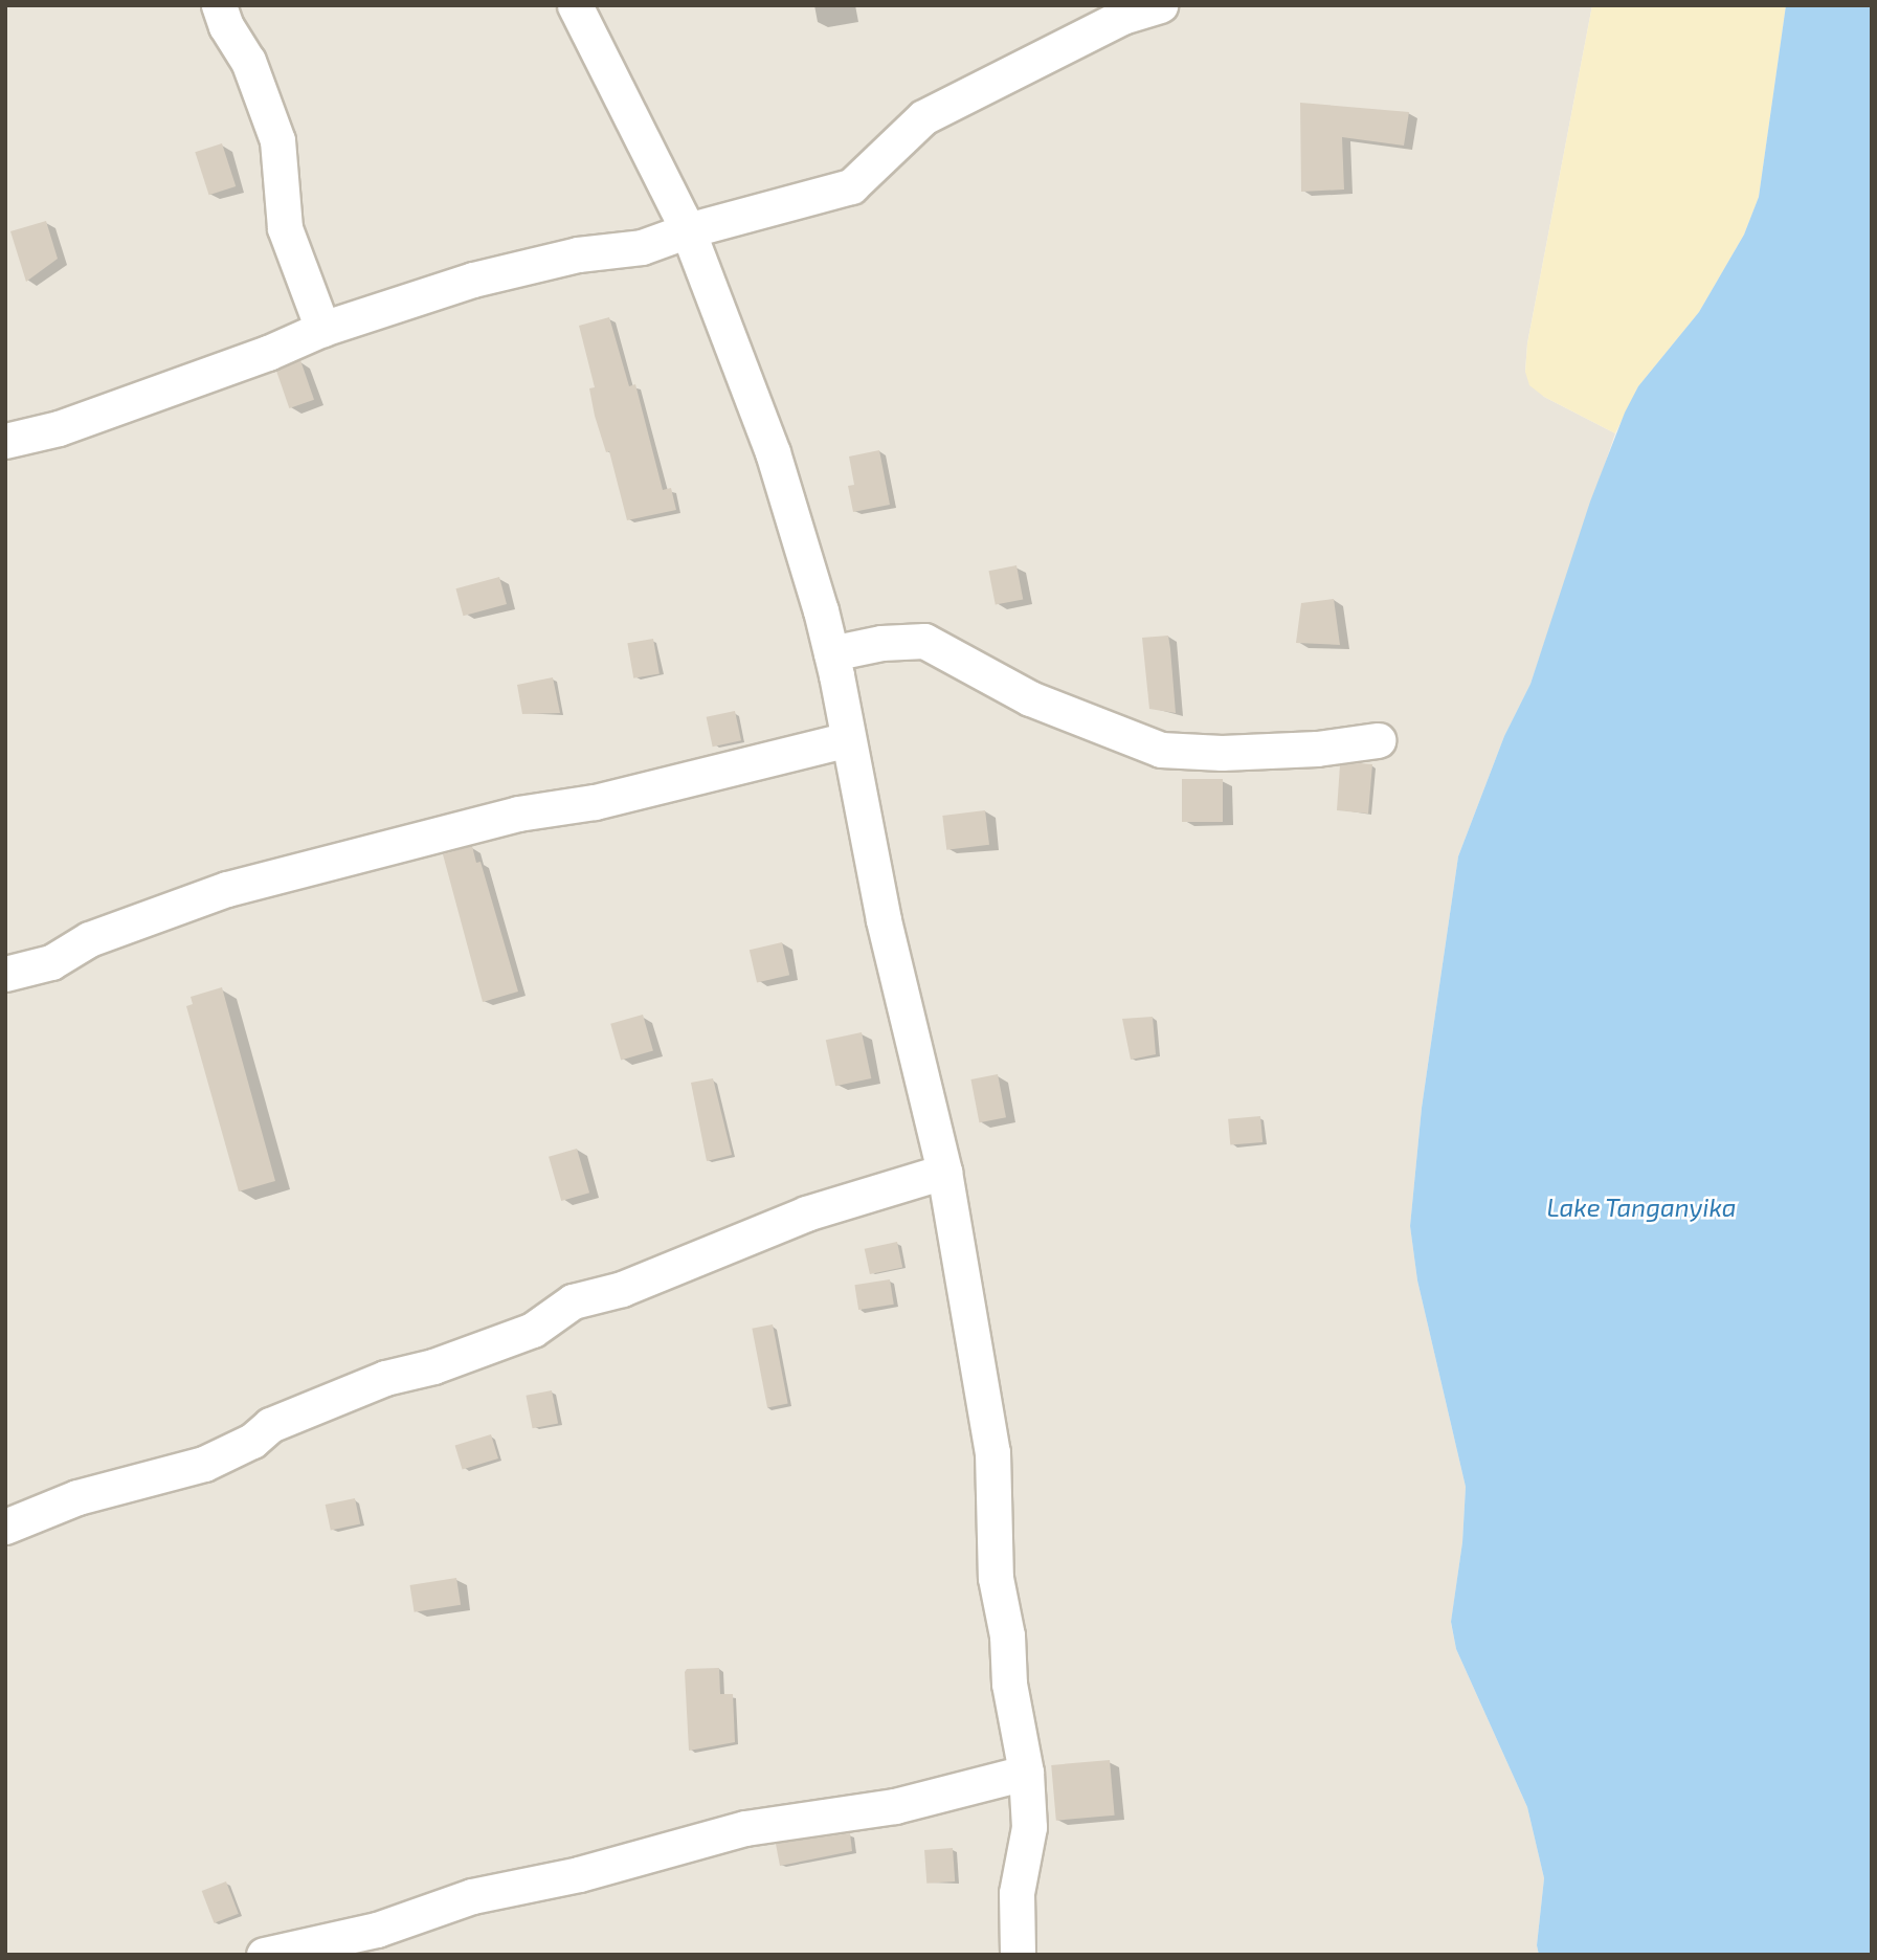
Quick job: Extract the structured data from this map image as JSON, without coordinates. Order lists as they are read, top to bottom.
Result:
{
  "water": ["Lake Tanganyika"]
}
